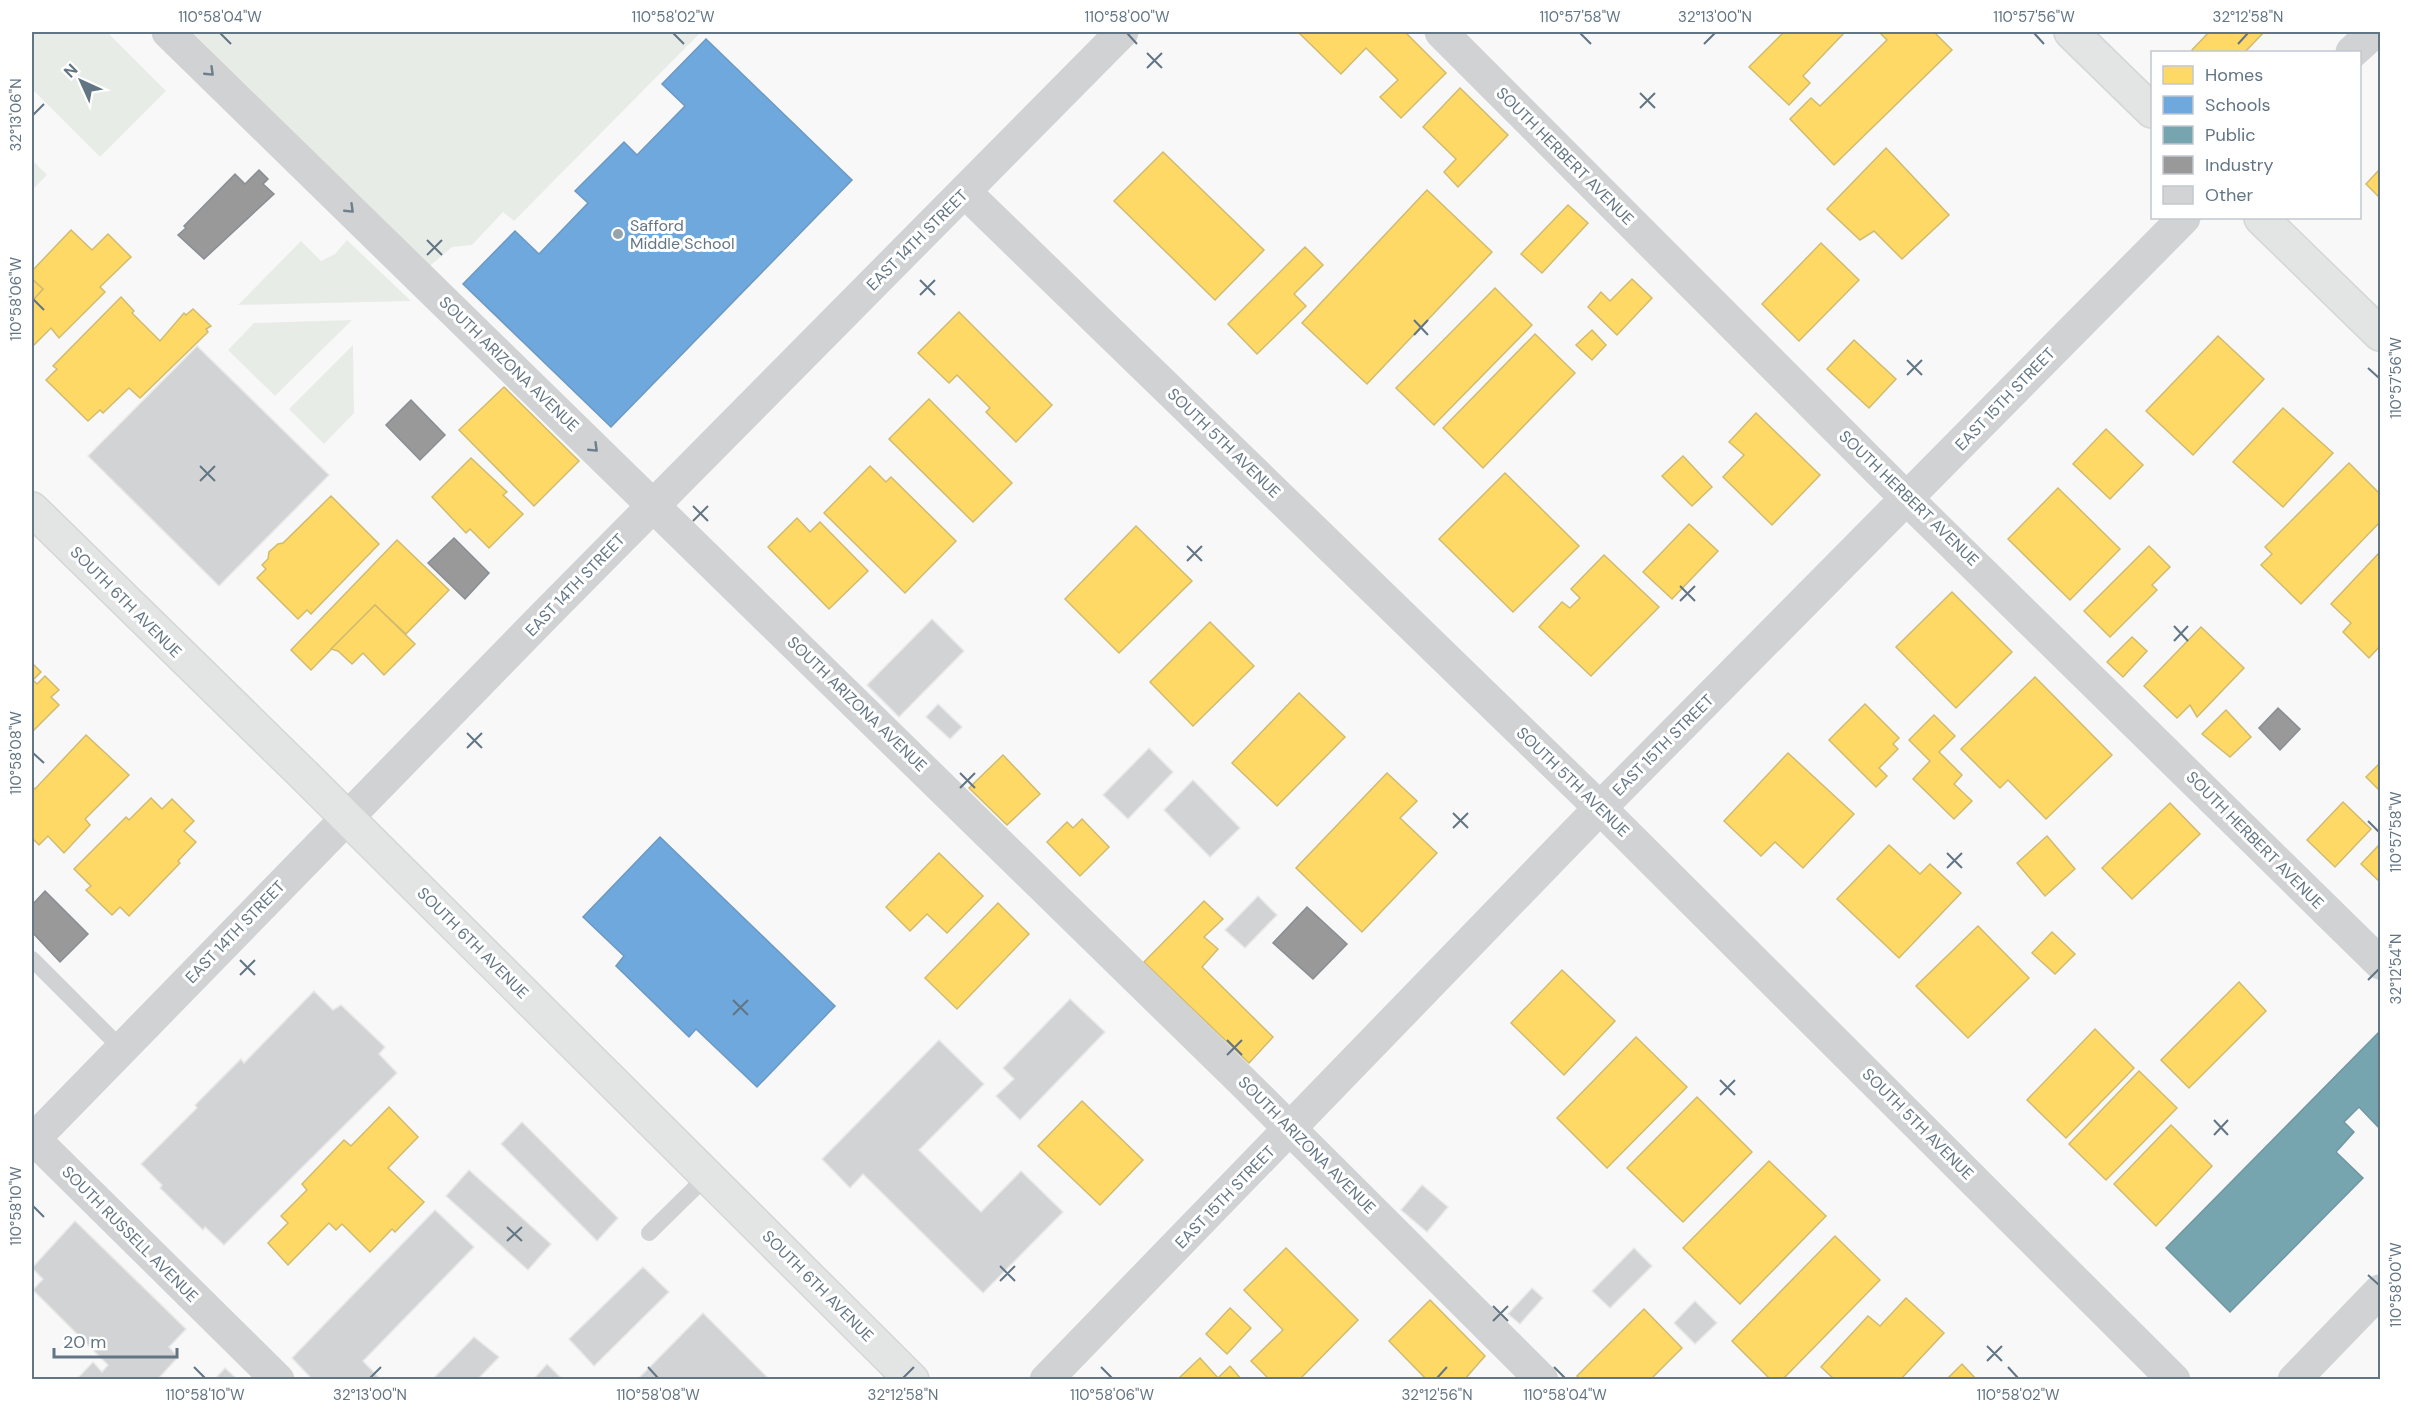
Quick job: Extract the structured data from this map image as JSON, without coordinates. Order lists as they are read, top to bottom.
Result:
{
  "streets": {
    "main road": ["SOUTH 6TH AVENUE"],
    "street": [
      "SOUTH HERBERT AVENUE",
      "EAST 14TH STREET",
      "SOUTH ARIZONA AVENUE",
      "EAST 15TH STREET",
      "SOUTH 5TH AVENUE",
      "SOUTH RUSSELL AVENUE"
    ]
  },
  "crossings": [
    ["SOUTH HERBERT AVENUE", "EAST 15TH STREET"],
    ["EAST 14TH STREET", "SOUTH ARIZONA AVENUE"],
    ["EAST 14TH STREET", "SOUTH 5TH AVENUE"],
    ["EAST 14TH STREET", "SOUTH 6TH AVENUE"],
    ["EAST 14TH STREET", "SOUTH RUSSELL AVENUE"],
    ["SOUTH ARIZONA AVENUE", "EAST 15TH STREET"],
    ["EAST 15TH STREET", "SOUTH 5TH AVENUE"]
  ],
  "one_way": ["SOUTH ARIZONA AVENUE"],
  "places": ["Safford Middle School"],
  "legend": [
    "Homes",
    "Schools",
    "Public",
    "Industry",
    "Other"
  ],
  "scale_bar": "20 m",
  "north": "top left",
  "coordinates": [
    "110°58'04\"W",
    "110°58'02\"W",
    "110°58'00\"W",
    "110°57'58\"W",
    "32°13'00\"N",
    "110°57'56\"W",
    "32°12'58\"N",
    "32°13'06\"N",
    "110°58'06\"W",
    "110°58'08\"W",
    "32°12'54\"N",
    "110°58'10\"W",
    "32°12'56\"N"
  ]
}
